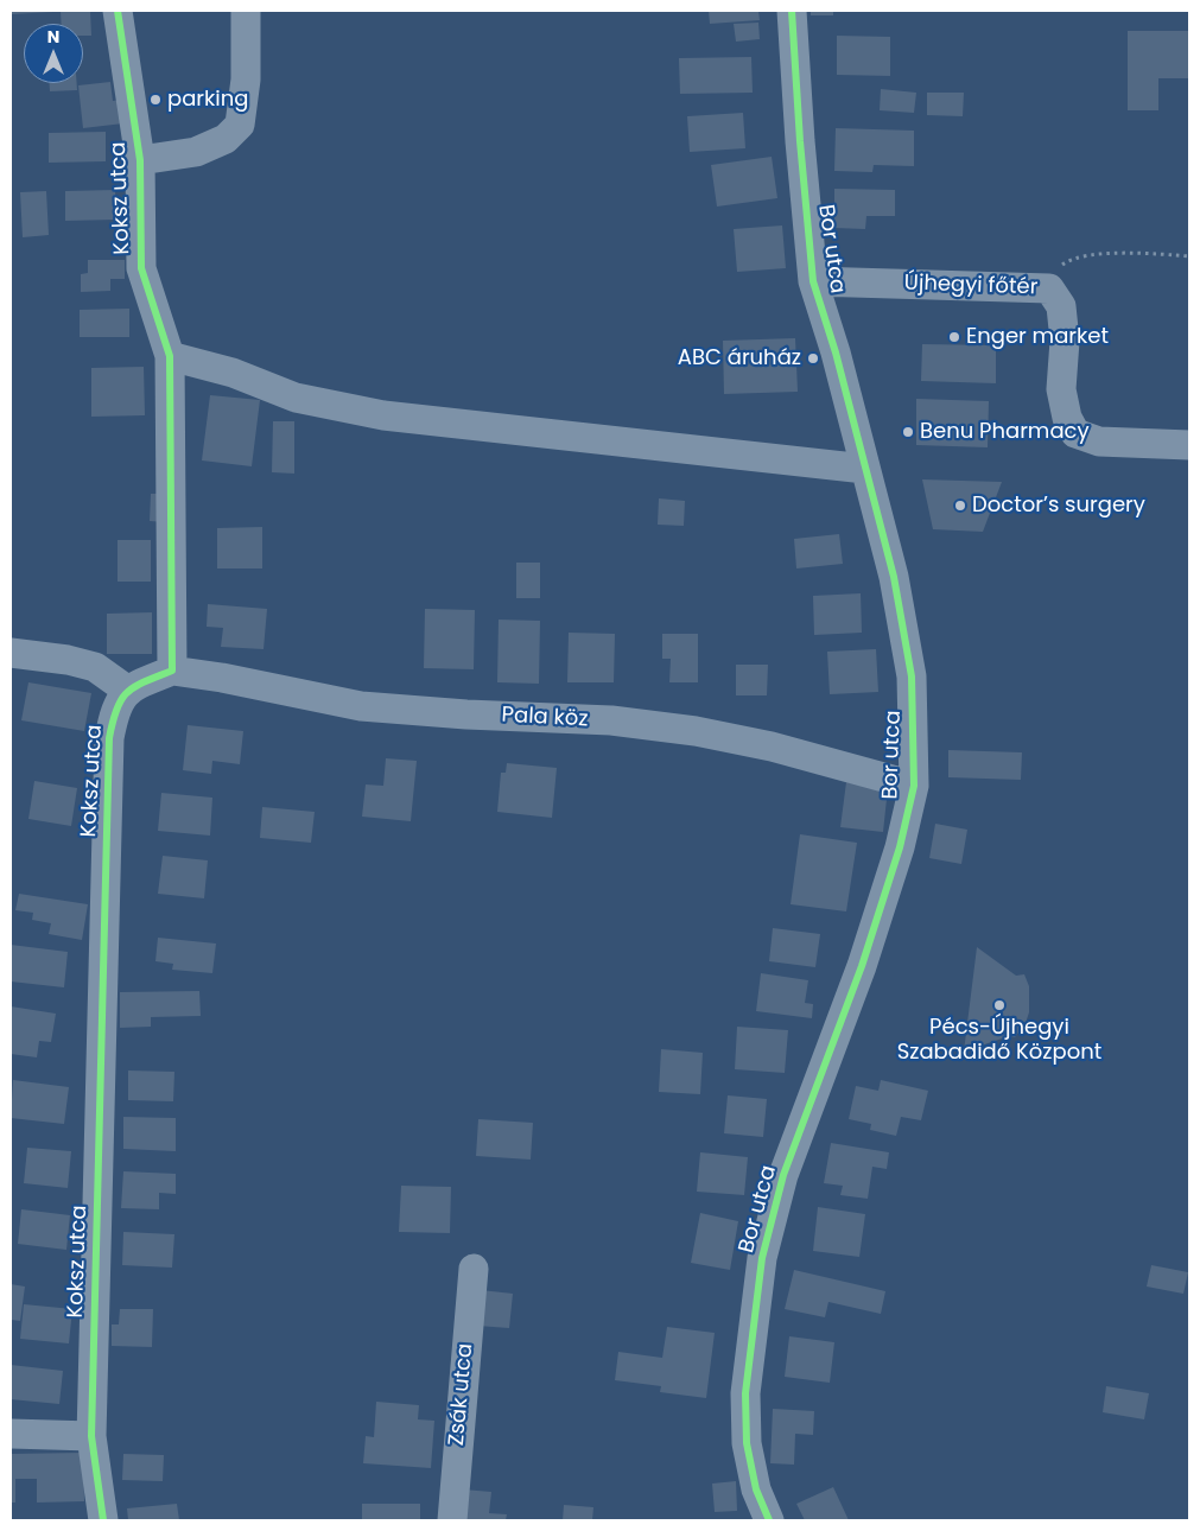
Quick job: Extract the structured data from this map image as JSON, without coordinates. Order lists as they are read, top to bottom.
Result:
{
  "streets": {
    "street": [
      "Koksz utca",
      "Bor utca",
      "Újhegyi főtér",
      "Pala köz",
      "Zsák utca"
    ]
  },
  "crossings": [
    ["Koksz utca", "Pala köz"],
    ["Bor utca", "Újhegyi főtér"],
    ["Bor utca", "Pala köz"]
  ],
  "places": [
    "parking",
    "Enger market",
    "ABC áruház",
    "Benu Pharmacy",
    "Doctor’s surgery",
    "Pécs-Újhegyi Szabadidő Központ"
  ],
  "north": "top"
}
